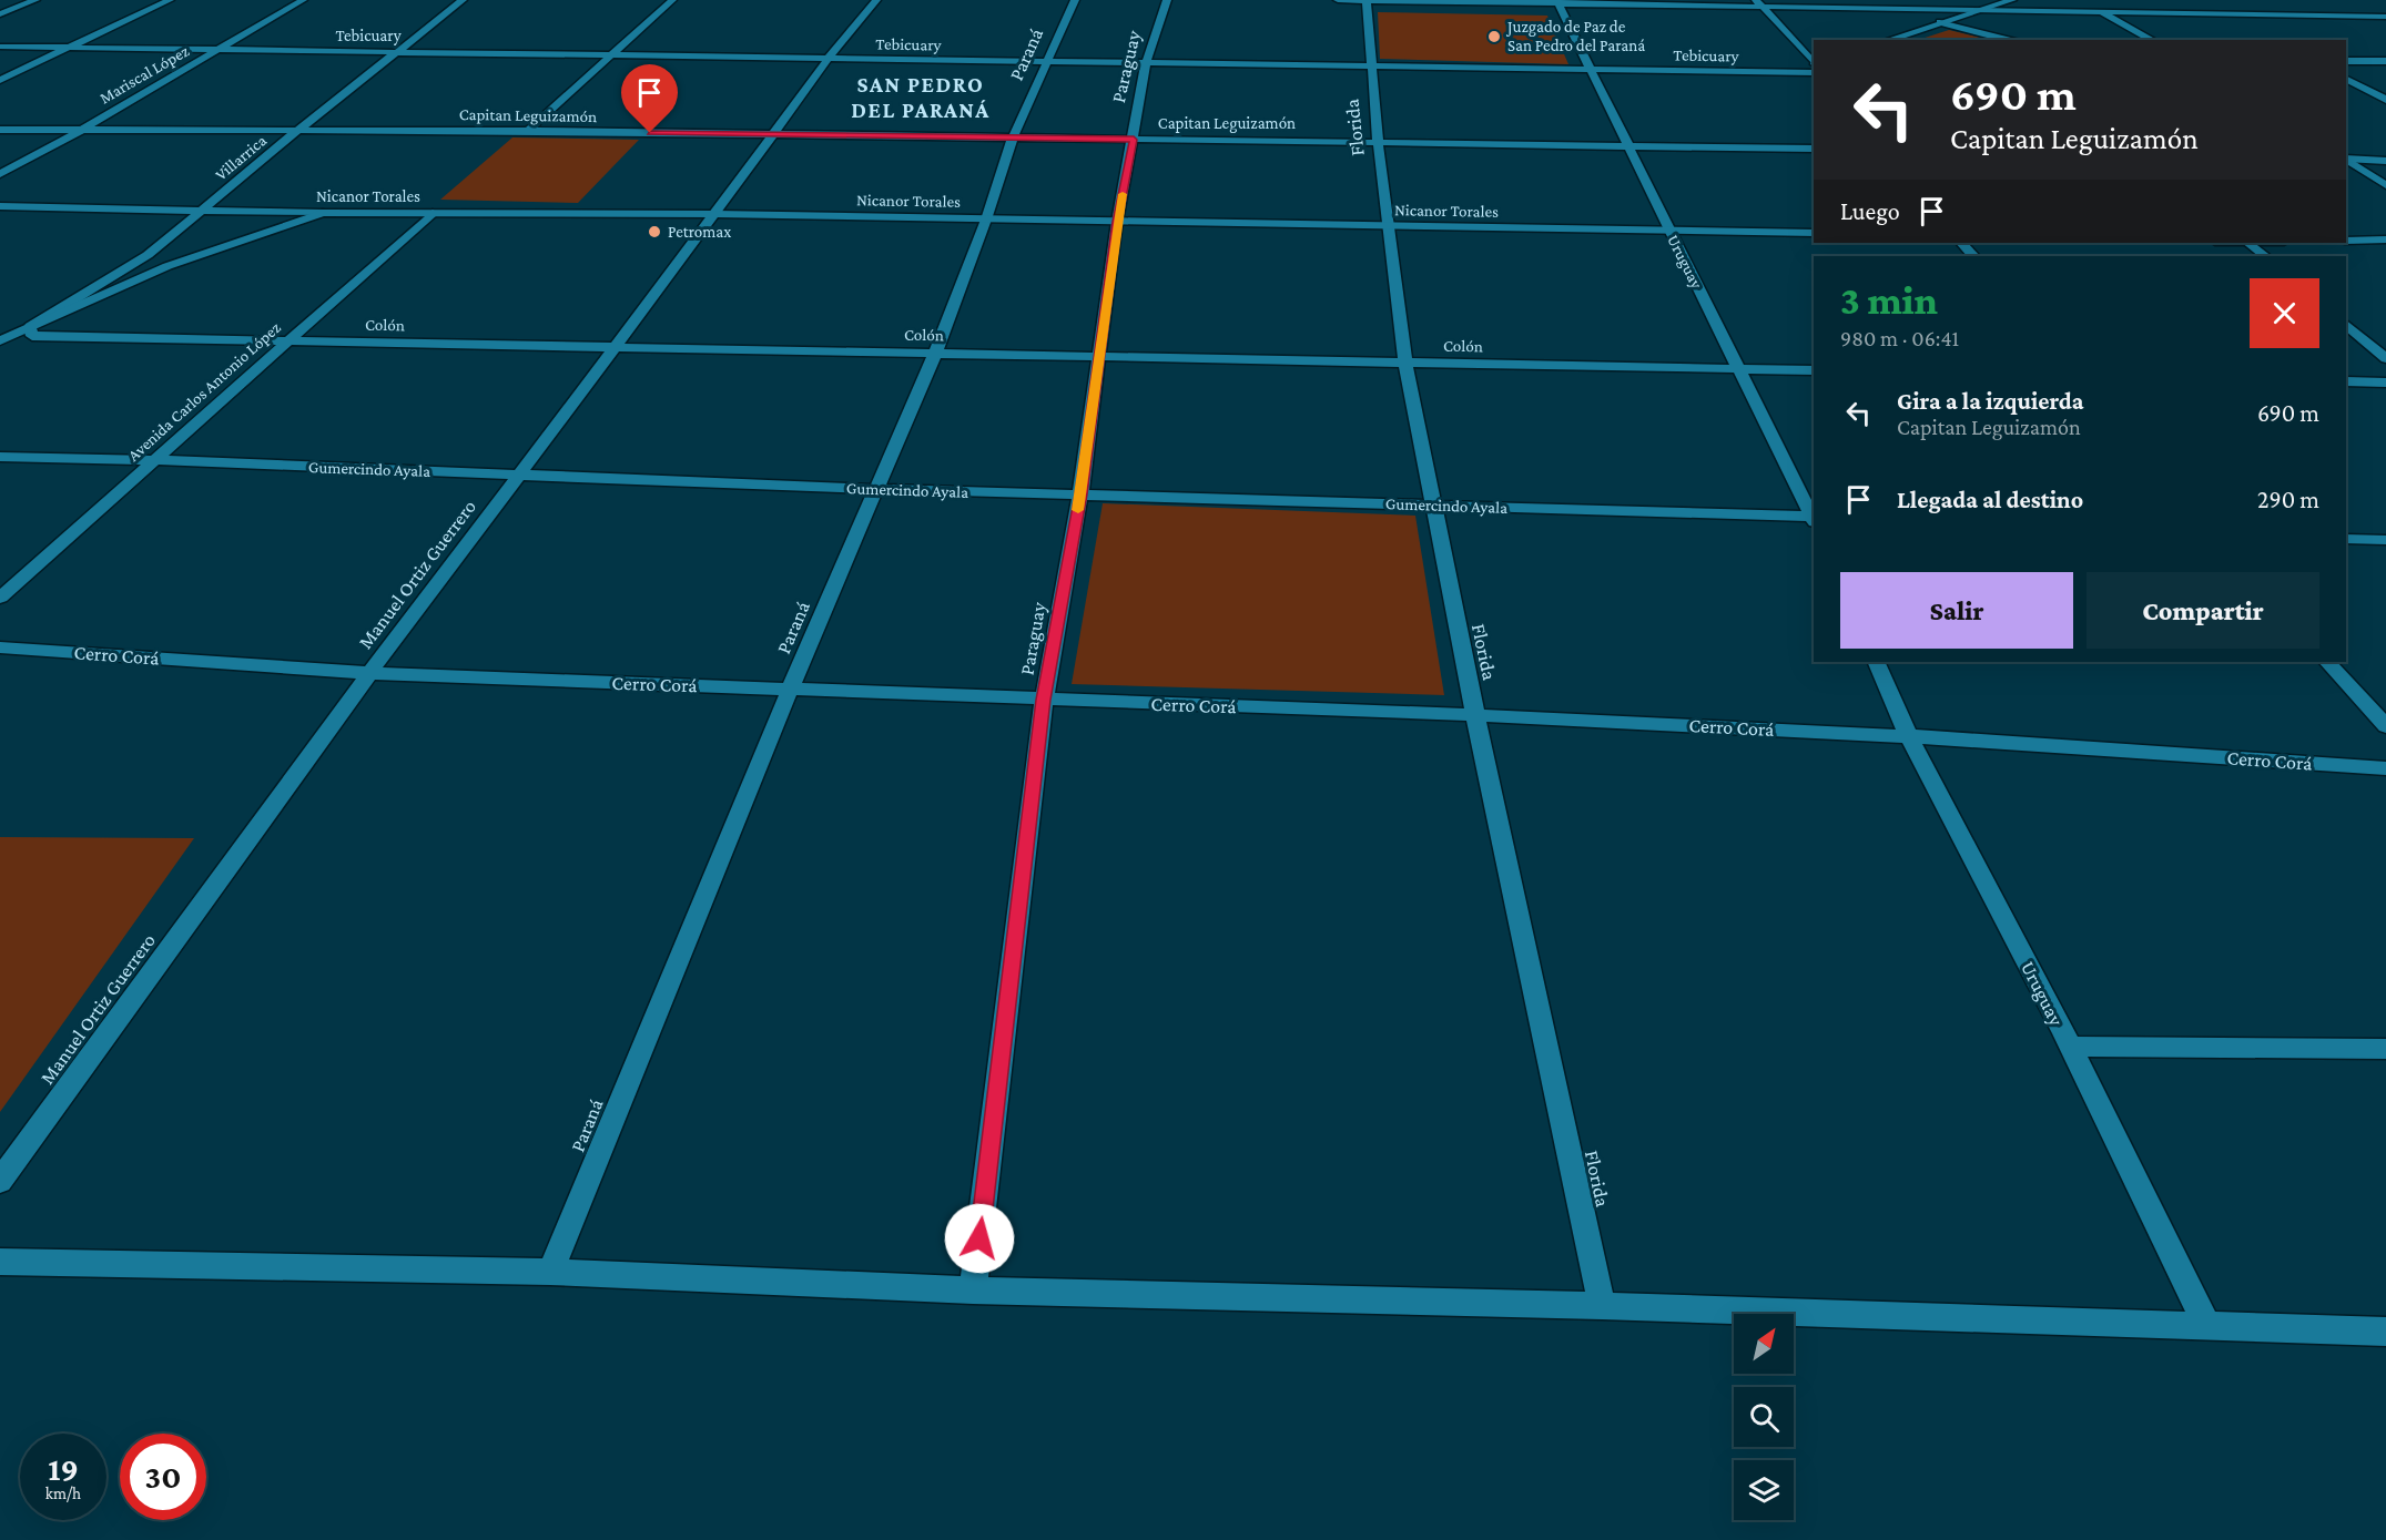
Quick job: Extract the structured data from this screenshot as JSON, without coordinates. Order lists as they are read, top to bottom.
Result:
{
  "streets": {
    "street": [
      "Tebicuary",
      "Paraná",
      "Paraguay",
      "Mariscal López",
      "Capitan Leguizamón",
      "Florida",
      "Villarrica",
      "Nicanor Torales",
      "Uruguay",
      "Colón",
      "Avenida Carlos Antonio López",
      "Gumercindo Ayala",
      "Manuel Ortiz Guerrero",
      "Cerro Corá"
    ]
  },
  "crossings": [
    ["Tebicuary", "Paraná"],
    ["Tebicuary", "Paraguay"],
    ["Tebicuary", "Mariscal López"],
    ["Tebicuary", "Florida"],
    ["Tebicuary", "Villarrica"],
    ["Tebicuary", "Uruguay"],
    ["Tebicuary", "Manuel Ortiz Guerrero"],
    ["Paraná", "Capitan Leguizamón"],
    ["Paraná", "Nicanor Torales"],
    ["Paraná", "Colón"],
    ["Paraná", "Gumercindo Ayala"],
    ["Paraná", "Cerro Corá"],
    ["Paraguay", "Capitan Leguizamón"],
    ["Paraguay", "Nicanor Torales"],
    ["Paraguay", "Colón"],
    ["Paraguay", "Gumercindo Ayala"],
    ["Paraguay", "Cerro Corá"],
    ["Mariscal López", "Capitan Leguizamón"],
    ["Capitan Leguizamón", "Florida"],
    ["Capitan Leguizamón", "Villarrica"],
    ["Capitan Leguizamón", "Uruguay"],
    ["Capitan Leguizamón", "Manuel Ortiz Guerrero"],
    ["Florida", "Nicanor Torales"],
    ["Florida", "Colón"],
    ["Florida", "Gumercindo Ayala"],
    ["Florida", "Cerro Corá"],
    ["Villarrica", "Nicanor Torales"],
    ["Villarrica", "Colón"],
    ["Nicanor Torales", "Uruguay"],
    ["Nicanor Torales", "Avenida Carlos Antonio López"],
    ["Nicanor Torales", "Manuel Ortiz Guerrero"],
    ["Uruguay", "Colón"],
    ["Uruguay", "Cerro Corá"],
    ["Colón", "Avenida Carlos Antonio López"],
    ["Colón", "Manuel Ortiz Guerrero"],
    ["Avenida Carlos Antonio López", "Gumercindo Ayala"],
    ["Gumercindo Ayala", "Manuel Ortiz Guerrero"],
    ["Manuel Ortiz Guerrero", "Cerro Corá"]
  ],
  "districts": ["SAN PEDRO DEL PARANÁ"],
  "places": ["Juzgado de Paz de San Pedro del Paraná", "Petromax"],
  "north": "top right",
  "page": {
    "turn": ["690 m", "Capitan Leguizamón"],
    "then": "Luego",
    "heading": ["3 min", "980 m · 06:41"],
    "list": [
      {
        "name": "Gira a la izquierda",
        "note": "Capitan Leguizamón",
        "value": "690 m"
      },
      {
        "name": "Llegada al destino",
        "value": "290 m"
      }
    ],
    "buttons": ["Salir", "Compartir"],
    "speed": "19 km/h",
    "limit": "30"
  }
}
